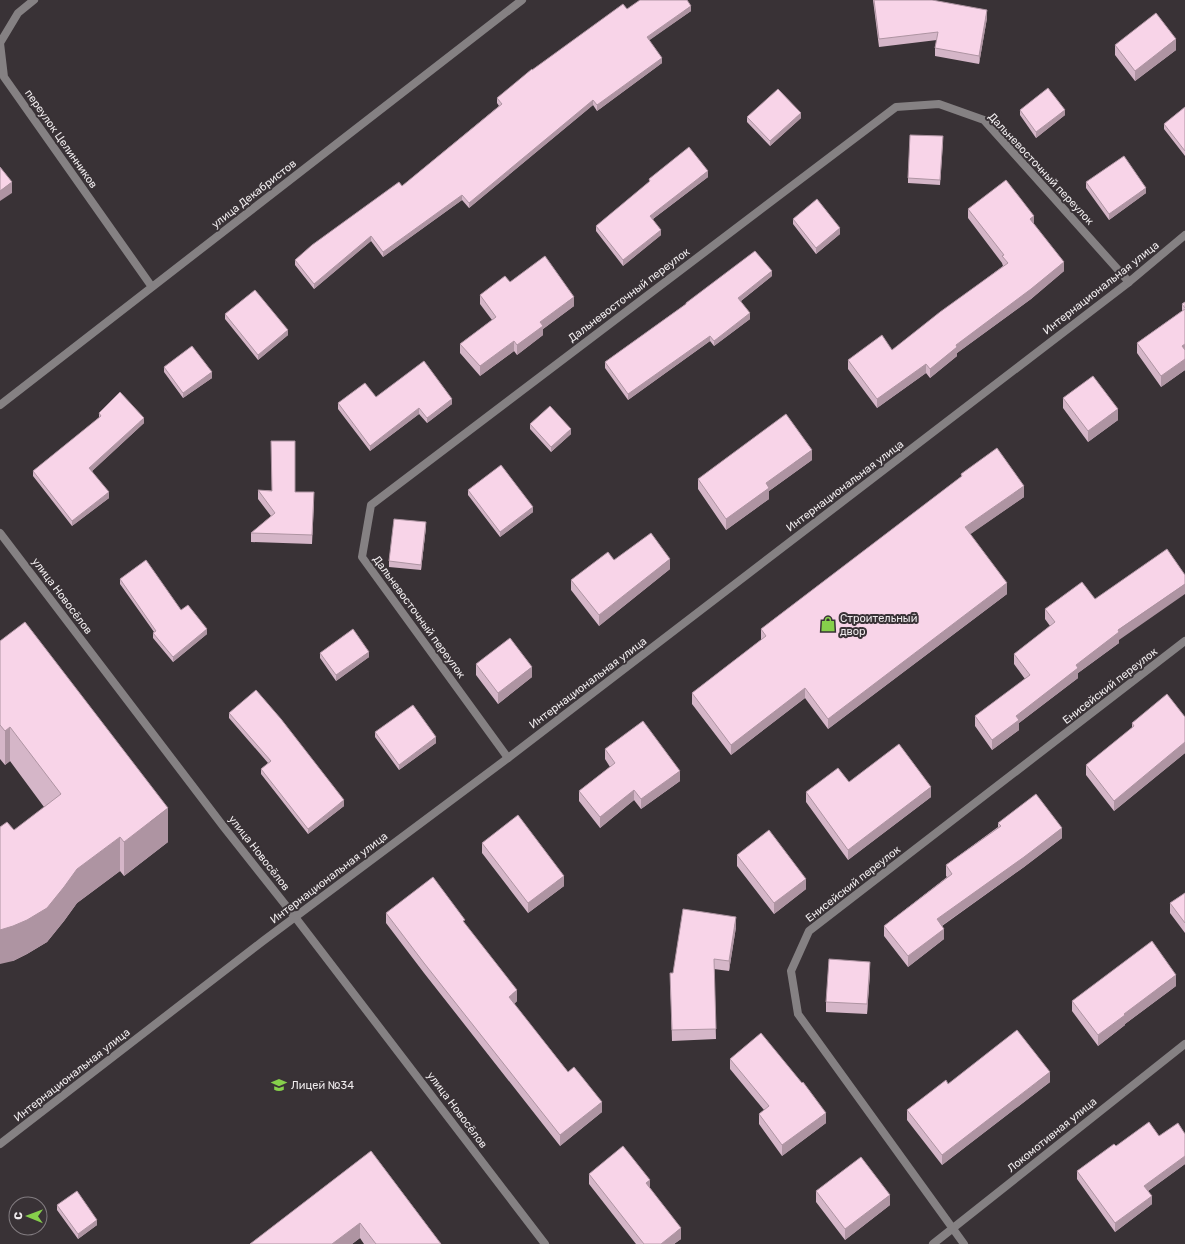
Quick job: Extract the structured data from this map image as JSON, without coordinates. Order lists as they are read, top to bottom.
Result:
{
  "streets": {
    "street": [
      "переулок Целинников",
      "Дальневосточный переулок",
      "улица Декабристов",
      "Интернациональная улица",
      "улица Новосёлов",
      "Енисейский переулок",
      "Локомотивная улица"
    ]
  },
  "crossings": [
    ["переулок Целинников", "улица Декабристов"],
    ["Дальневосточный переулок", "Интернациональная улица"],
    ["Интернациональная улица", "улица Новосёлов"],
    ["Енисейский переулок", "Локомотивная улица"]
  ],
  "places": {
    "shop": ["Строительный двор"],
    "school or university": ["Лицей №34"]
  },
  "north": "left"
}
